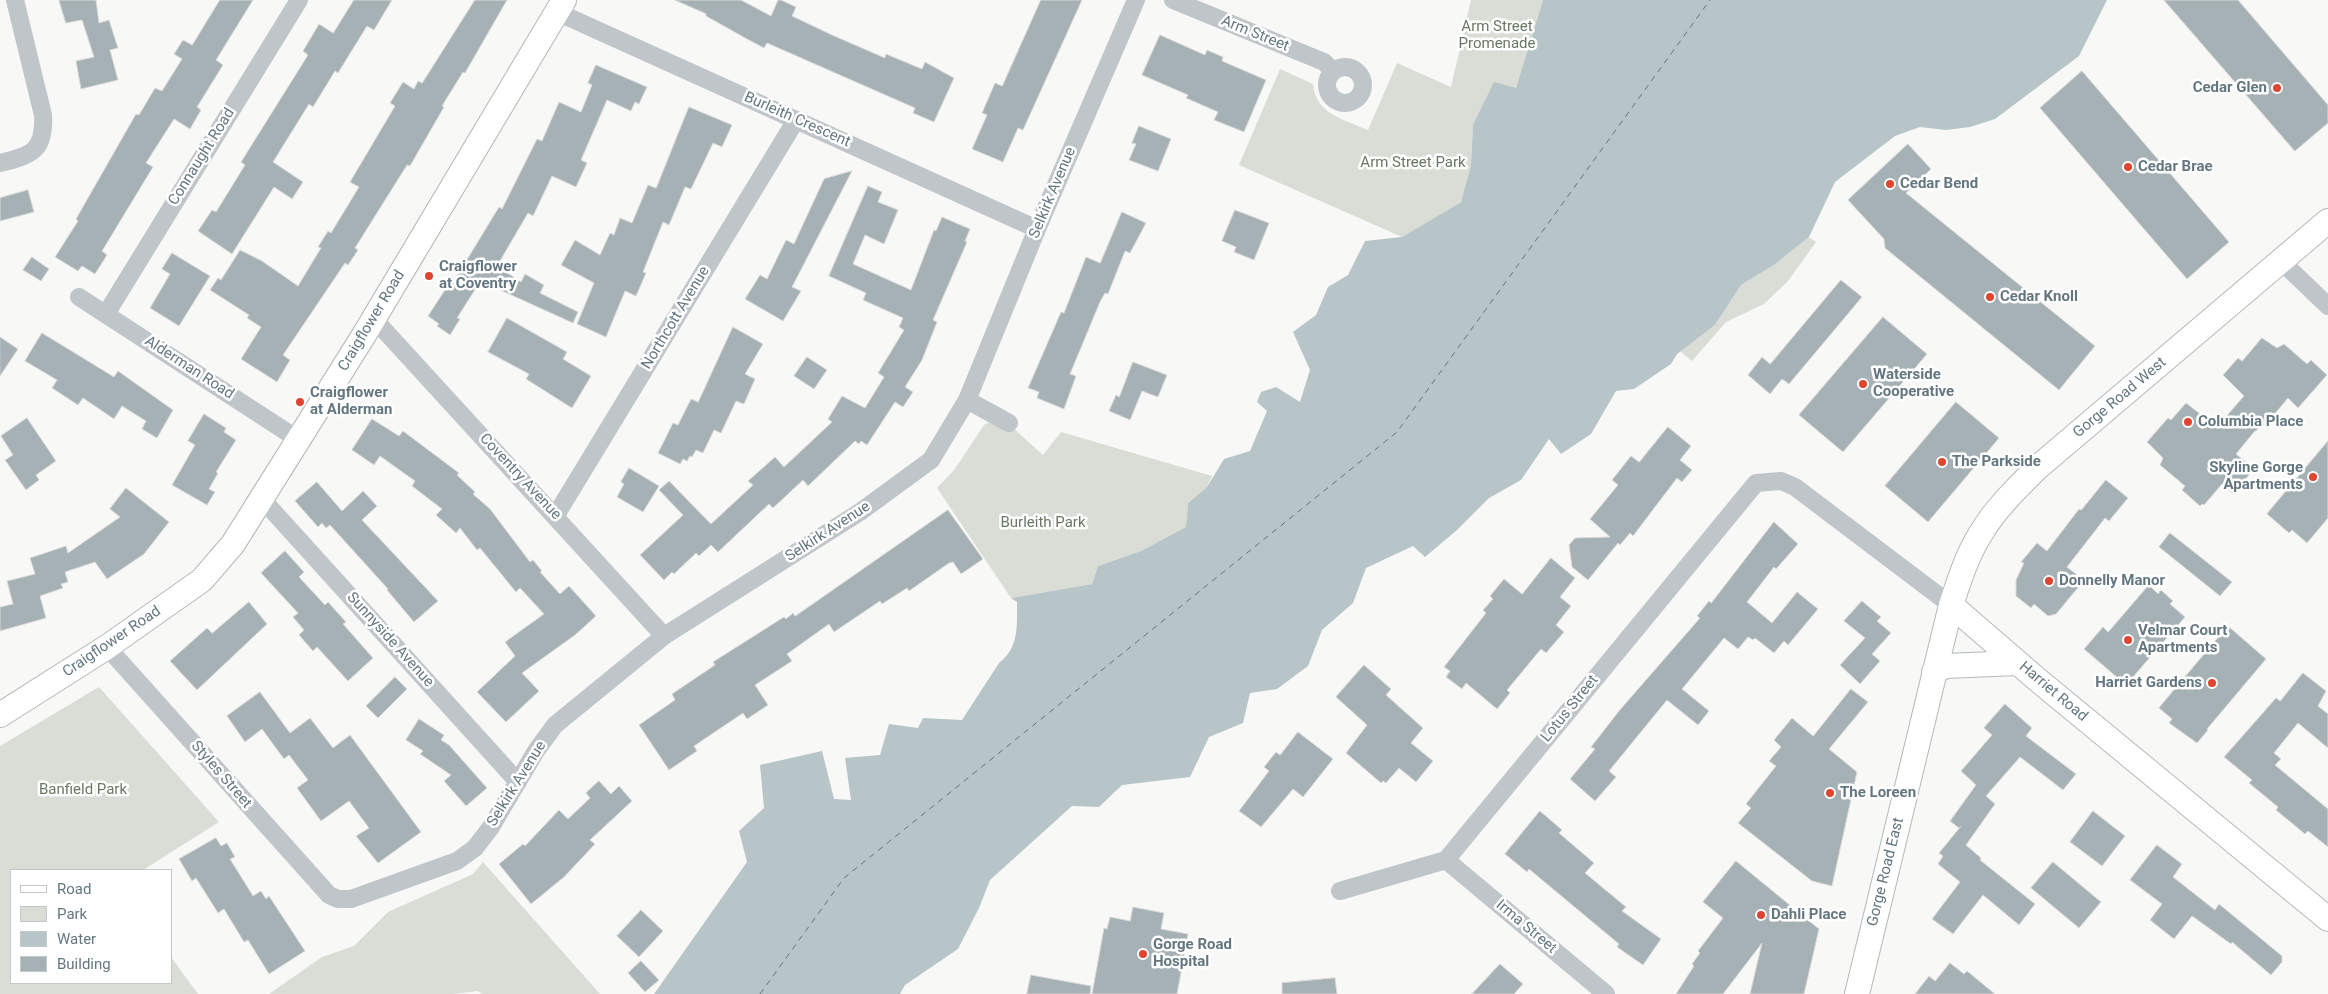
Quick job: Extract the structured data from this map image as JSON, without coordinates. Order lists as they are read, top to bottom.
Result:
{
  "streets": {
    "main road": [
      "Craigflower Road",
      "Gorge Road West",
      "Harriet Road",
      "Gorge Road East"
    ],
    "street": [
      "Arm Street",
      "Burleith Crescent",
      "Connaught Road",
      "Selkirk Avenue",
      "Northcott Avenue",
      "Alderman Road",
      "Coventry Avenue",
      "Sunnyside Avenue",
      "Lotus Street",
      "Styles Street",
      "Irma Street"
    ]
  },
  "crossings": [
    ["Burleith Crescent", "Selkirk Avenue"],
    ["Burleith Crescent", "Northcott Avenue"],
    ["Burleith Crescent", "Craigflower Road"],
    ["Connaught Road", "Alderman Road"],
    ["Selkirk Avenue", "Coventry Avenue"],
    ["Selkirk Avenue", "Sunnyside Avenue"],
    ["Selkirk Avenue", "Styles Street"],
    ["Northcott Avenue", "Coventry Avenue"],
    ["Craigflower Road", "Alderman Road"],
    ["Craigflower Road", "Coventry Avenue"],
    ["Craigflower Road", "Sunnyside Avenue"],
    ["Craigflower Road", "Styles Street"],
    ["Gorge Road West", "Harriet Road"],
    ["Gorge Road West", "Gorge Road East"],
    ["Harriet Road", "Lotus Street"],
    ["Harriet Road", "Gorge Road East"],
    ["Lotus Street", "Irma Street"]
  ],
  "parks": [
    "Arm Street Promenade",
    "Arm Street Park",
    "Burleith Park",
    "Banfield Park"
  ],
  "places": [
    "Cedar Glen",
    "Cedar Brae",
    "Cedar Bend",
    "Craigflower at Coventry",
    "Cedar Knoll",
    "Waterside Cooperative",
    "Craigflower at Alderman",
    "Columbia Place",
    "The Parkside",
    "Skyline Gorge Apartments",
    "Donnelly Manor",
    "Velmar Court Apartments",
    "Harriet Gardens",
    "The Loreen",
    "Dahli Place",
    "Gorge Road Hospital"
  ],
  "legend": [
    "Road",
    "Park",
    "Water",
    "Building"
  ]
}
